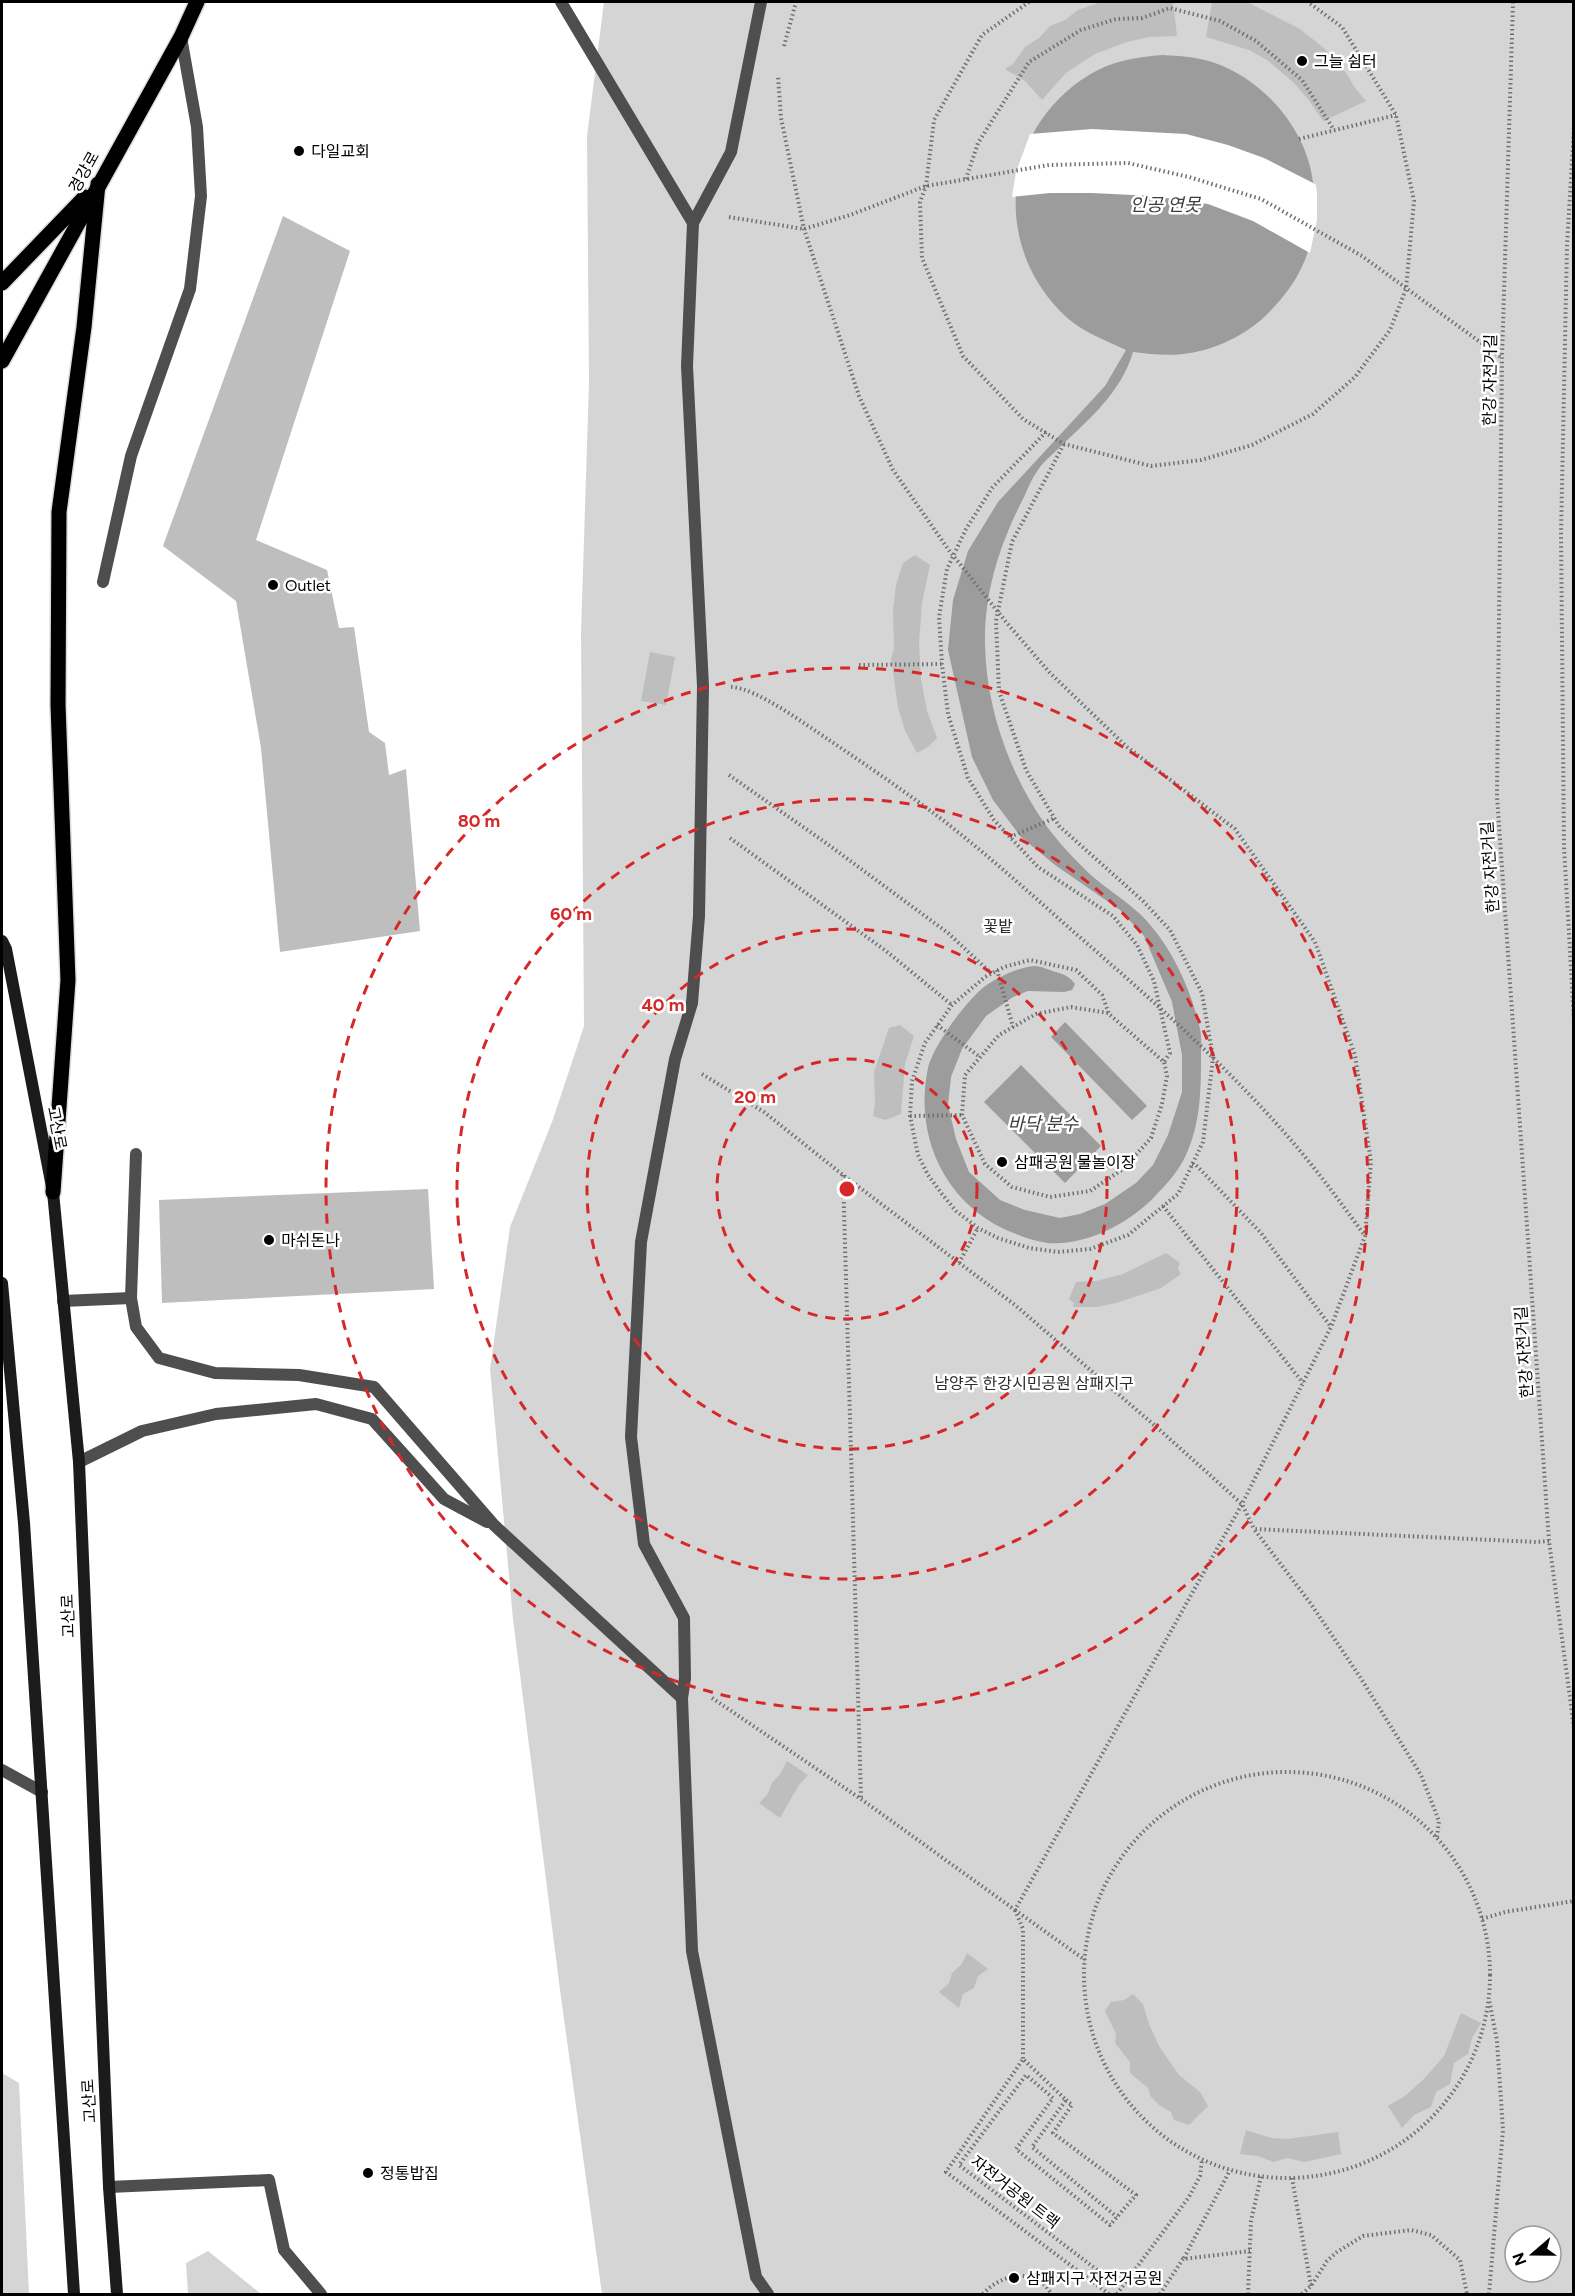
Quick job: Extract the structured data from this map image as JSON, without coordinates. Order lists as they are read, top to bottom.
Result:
{
  "streets": {
    "main road": ["경강로"],
    "street": ["고산로"],
    "path": ["한강 자전거길", "자전거공원 트랙"]
  },
  "water": ["인공 연못", "바닥 분수"],
  "parks": ["꽃밭", "남양주 한강시민공원 삼패지구"],
  "places": [
    "그늘 쉼터",
    "다일교회",
    "Outlet",
    "삼패공원 물놀이장",
    "마쉬돈나",
    "정통밥집",
    "삼패지구 자전거공원"
  ],
  "north": "left",
  "rings": [
    "80 m",
    "60 m",
    "40 m",
    "20 m"
  ]
}
